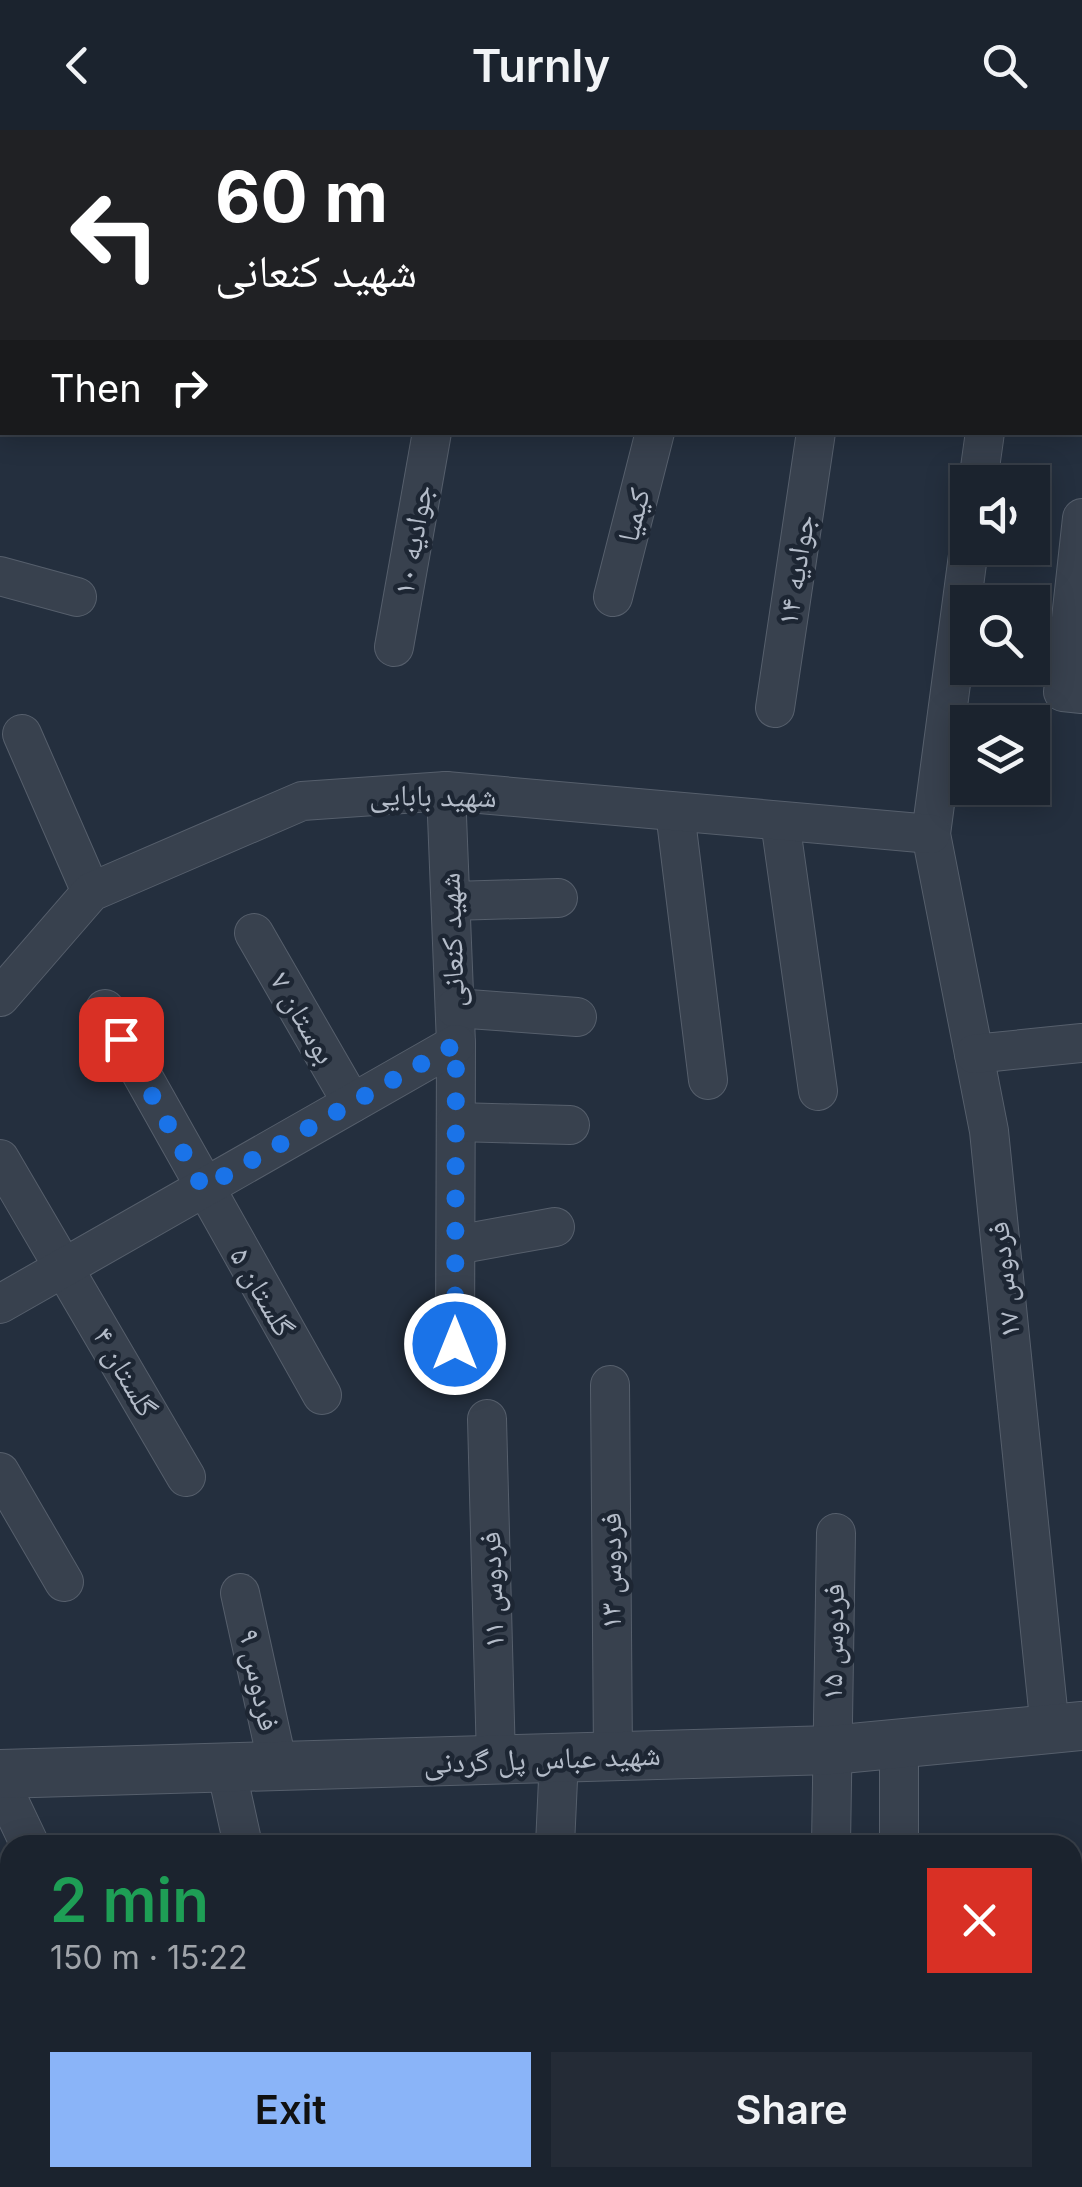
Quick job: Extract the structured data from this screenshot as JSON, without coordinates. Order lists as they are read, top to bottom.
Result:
{
  "streets": {
    "street": [
      "کیمیا",
      "جوادیه ۱۰",
      "جوادیه ۱۴",
      "شهید بابایی",
      "شهید کنعانی",
      "بوستان ۷",
      "فردوس ۱۷",
      "گلستان ۵",
      "گلستان ۴",
      "فردوس ۱۳",
      "فردوس ۱۱",
      "فردوس ۱۵",
      "فردوس ۹",
      "شهید عباس پل گردنی"
    ]
  },
  "crossings": [
    ["شهید بابایی", "شهید کنعانی"],
    ["شهید بابایی", "فردوس ۱۷"],
    ["شهید کنعانی", "بوستان ۷"],
    ["شهید کنعانی", "گلستان ۵"],
    ["شهید کنعانی", "گلستان ۴"],
    ["فردوس ۱۷", "شهید عباس پل گردنی"],
    ["فردوس ۱۳", "شهید عباس پل گردنی"],
    ["فردوس ۱۱", "شهید عباس پل گردنی"],
    ["فردوس ۱۵", "شهید عباس پل گردنی"],
    ["فردوس ۹", "شهید عباس پل گردنی"]
  ],
  "page": {
    "header": "Turnly",
    "turn": ["60 m", "شهید کنعانی"],
    "then": "Then",
    "heading": ["2 min", "150 m · 15:22"],
    "buttons": ["Exit", "Share"]
  }
}
